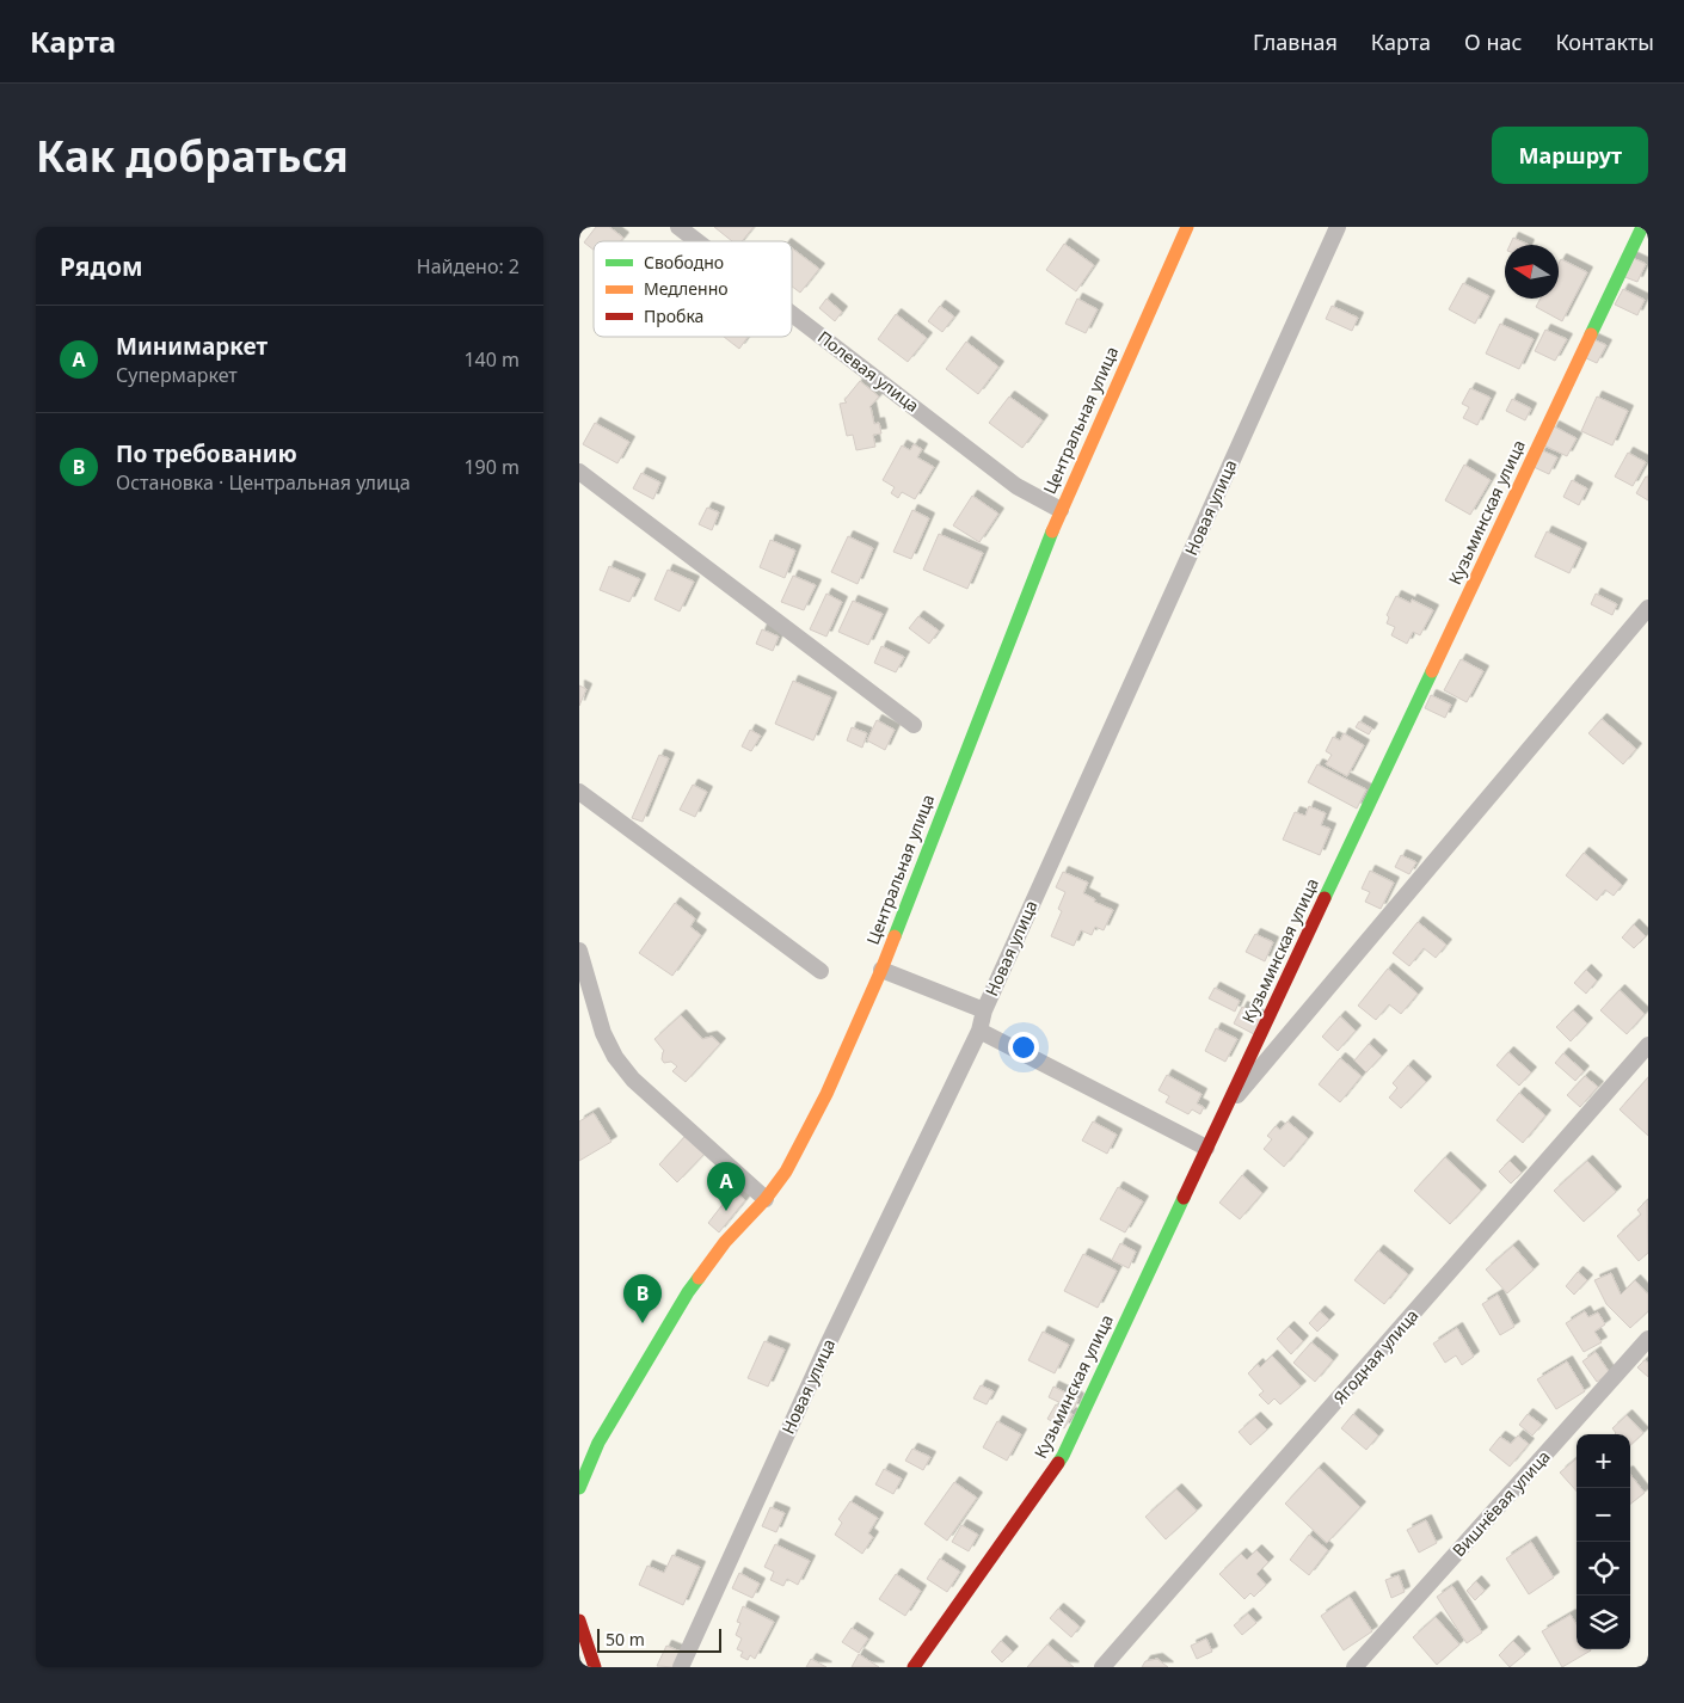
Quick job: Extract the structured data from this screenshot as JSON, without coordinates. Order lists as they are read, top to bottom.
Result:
{
  "streets": {
    "street": [
      "Полевая улица",
      "Центральная улица",
      "Новая улица",
      "Кузьминская улица",
      "Ягодная улица",
      "Вишнёвая улица"
    ]
  },
  "crossings": [
    ["Полевая улица", "Центральная улица"]
  ],
  "legend": ["Свободно", "Медленно", "Пробка"],
  "scale_bar": "50 m",
  "north": "left",
  "page": {
    "header": "Карта",
    "nav": [
      "Главная",
      "Карта",
      "О нас",
      "Контакты"
    ],
    "buttons": "Маршрут",
    "title": "Как добраться",
    "heading": ["Рядом", "Найдено: 2"],
    "list": [
      {
        "mark": "A",
        "name": "Минимаркет",
        "note": "Супермаркет",
        "value": "140 m"
      },
      {
        "mark": "B",
        "name": "По требованию",
        "note": "Остановка · Центральная улица",
        "value": "190 m"
      }
    ],
    "pins": ["A", "B"],
    "map_buttons": ["+", "−"],
    "scale": "50 m"
  }
}
